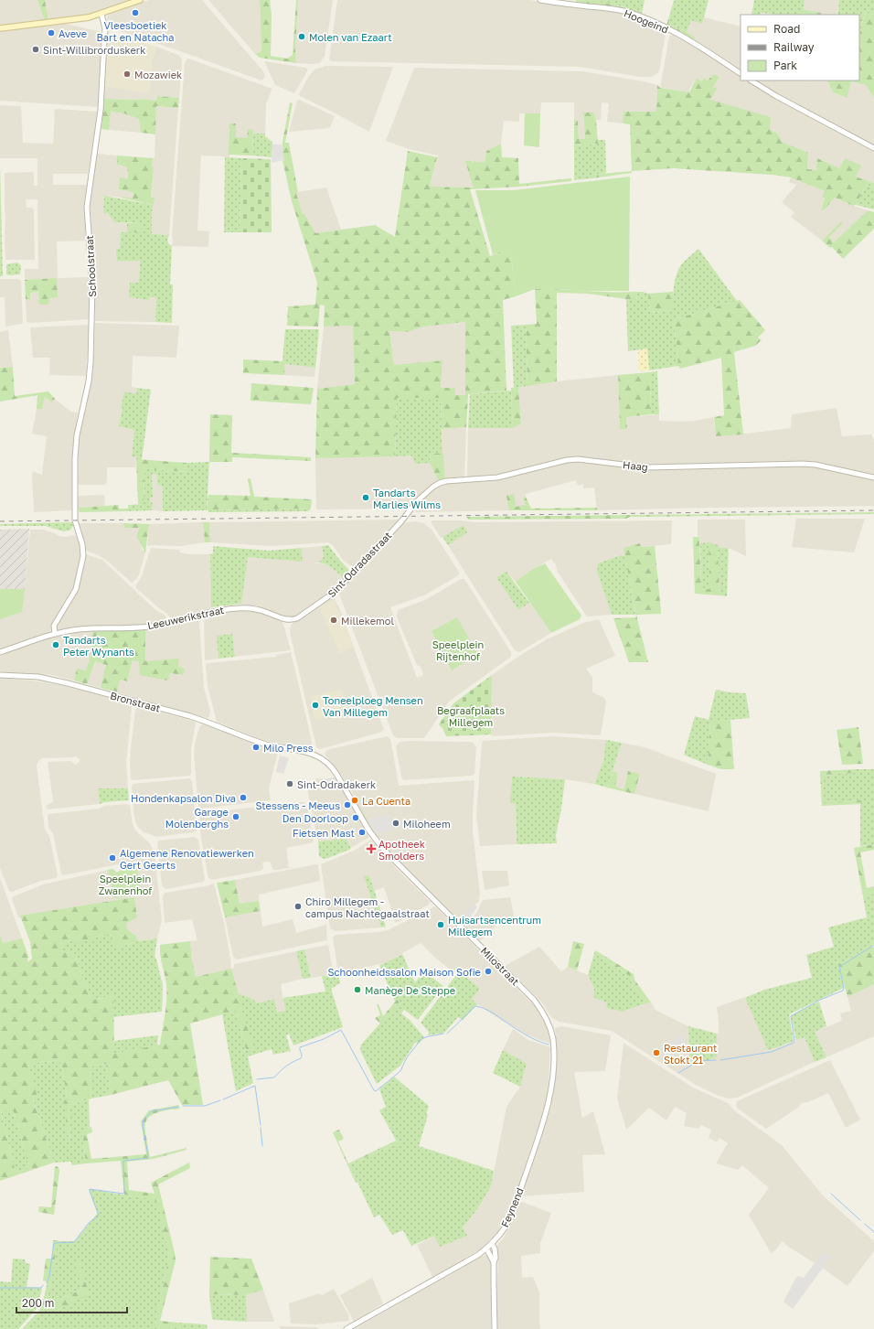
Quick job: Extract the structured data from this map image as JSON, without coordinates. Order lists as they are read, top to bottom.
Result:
{
  "streets": {
    "street": [
      "Hoogeind",
      "Schoolstraat",
      "Haag",
      "Sint-Odradastraat",
      "Leeuwerikstraat",
      "Bronstraat",
      "Milostraat",
      "Feynend"
    ]
  },
  "crossings": [
    ["Schoolstraat", "Leeuwerikstraat"],
    ["Haag", "Sint-Odradastraat"],
    ["Sint-Odradastraat", "Leeuwerikstraat"],
    ["Bronstraat", "Milostraat"],
    ["Milostraat", "Feynend"]
  ],
  "parks": ["Speelplein Rijtenhof", "Begraafplaats Millegem", "Speelplein Zwanenhof"],
  "places": {
    "other": [
      "Vleesboetiek Bart en Natacha",
      "Aveve",
      "Molen van Ezaart",
      "Sint-Willibrorduskerk",
      "Mozawiek",
      "Tandarts Marlies Wilms",
      "Millekemol",
      "Tandarts Peter Wynants",
      "Toneelploeg Mensen Van Millegem",
      "Milo Press",
      "Sint-Odradakerk",
      "Hondenkapsalon Diva",
      "La Cuenta",
      "Stessens - Meeus",
      "Garage Molenberghs",
      "Den Doorloop",
      "Miloheem",
      "Fietsen Mast",
      "Algemene Renovatiewerken Gert Geerts",
      "Chiro Millegem - campus Nachtegaalstraat",
      "Huisartsencentrum Millegem",
      "Schoonheidssalon Maison Sofie",
      "Manège De Steppe",
      "Restaurant Stokt 21"
    ],
    "health": ["Apotheek Smolders"]
  },
  "legend": ["Road", "Railway", "Park"],
  "scale_bar": "200 m"
}
